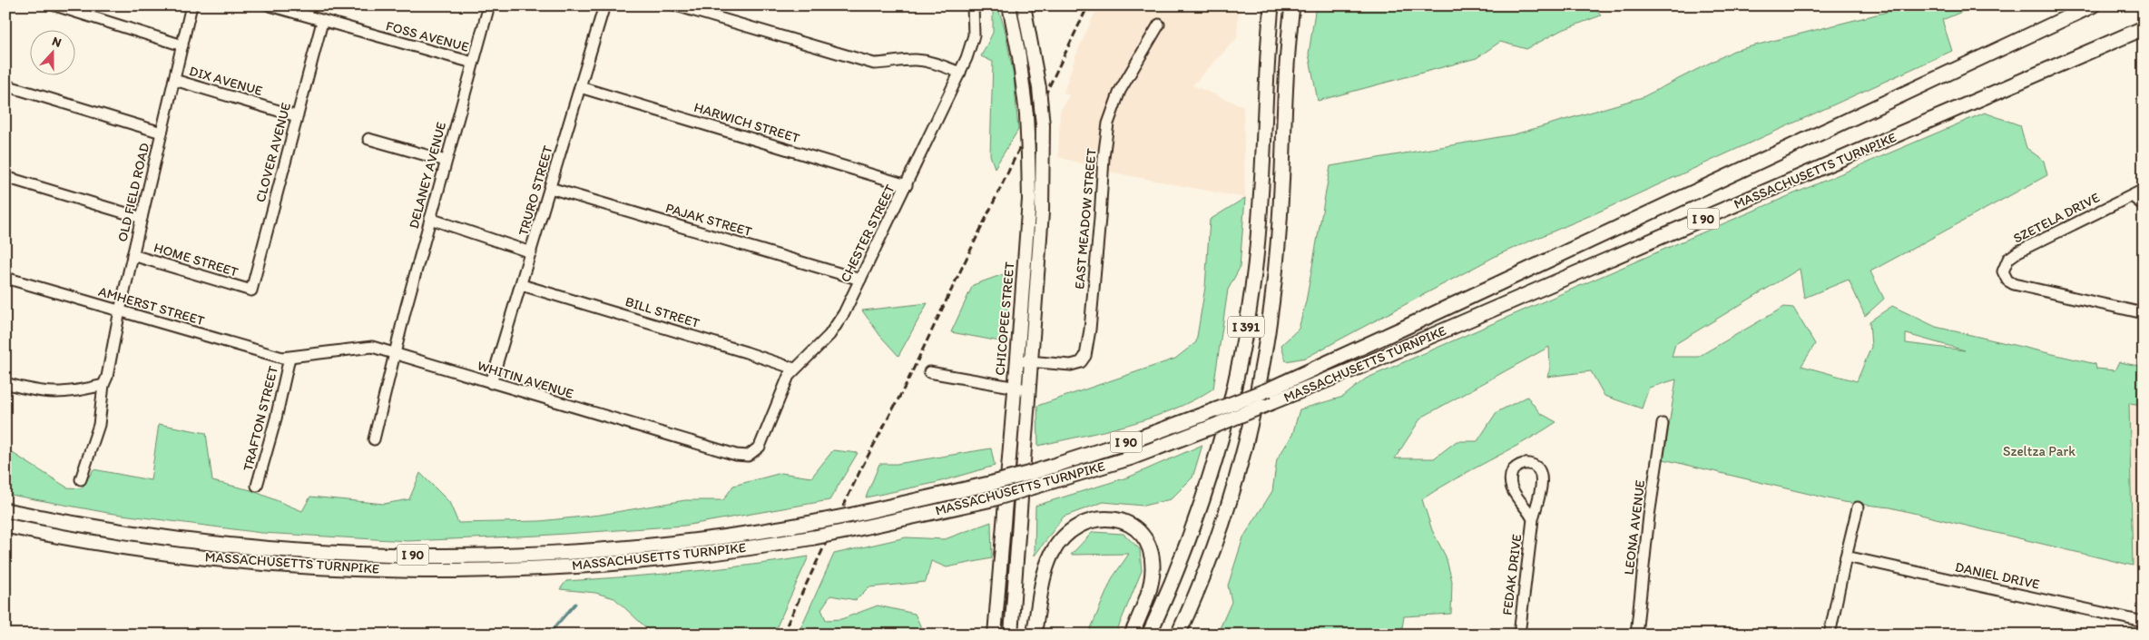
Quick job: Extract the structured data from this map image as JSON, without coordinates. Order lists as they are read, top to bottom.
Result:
{
  "streets": {
    "highway": ["MASSACHUSETTS TURNPIKE", "I 90", "I 391"],
    "main road": ["CHICOPEE STREET"],
    "street": [
      "FOSS AVENUE",
      "DIX AVENUE",
      "HARWICH STREET",
      "CLOVER AVENUE",
      "DELANEY AVENUE",
      "TRURO STREET",
      "OLD FIELD ROAD",
      "SZETELA DRIVE",
      "EAST MEADOW STREET",
      "PAJAK STREET",
      "CHESTER STREET",
      "HOME STREET",
      "AMHERST STREET",
      "BILL STREET",
      "WHITIN AVENUE",
      "TRAFTON STREET",
      "LEONA AVENUE",
      "FEDAK DRIVE",
      "DANIEL DRIVE"
    ]
  },
  "crossings": [
    ["FOSS AVENUE", "CLOVER AVENUE"],
    ["FOSS AVENUE", "DELANEY AVENUE"],
    ["DIX AVENUE", "CLOVER AVENUE"],
    ["DIX AVENUE", "OLD FIELD ROAD"],
    ["HARWICH STREET", "TRURO STREET"],
    ["HARWICH STREET", "CHESTER STREET"],
    ["CLOVER AVENUE", "HOME STREET"],
    ["DELANEY AVENUE", "WHITIN AVENUE"],
    ["TRURO STREET", "PAJAK STREET"],
    ["TRURO STREET", "BILL STREET"],
    ["TRURO STREET", "WHITIN AVENUE"],
    ["OLD FIELD ROAD", "HOME STREET"],
    ["OLD FIELD ROAD", "AMHERST STREET"],
    ["EAST MEADOW STREET", "CHICOPEE STREET"],
    ["PAJAK STREET", "CHESTER STREET"],
    ["CHESTER STREET", "BILL STREET"],
    ["CHESTER STREET", "WHITIN AVENUE"],
    ["AMHERST STREET", "WHITIN AVENUE"],
    ["AMHERST STREET", "TRAFTON STREET"],
    ["WHITIN AVENUE", "TRAFTON STREET"]
  ],
  "parks": ["Szeltza Park"],
  "north": "top"
}
